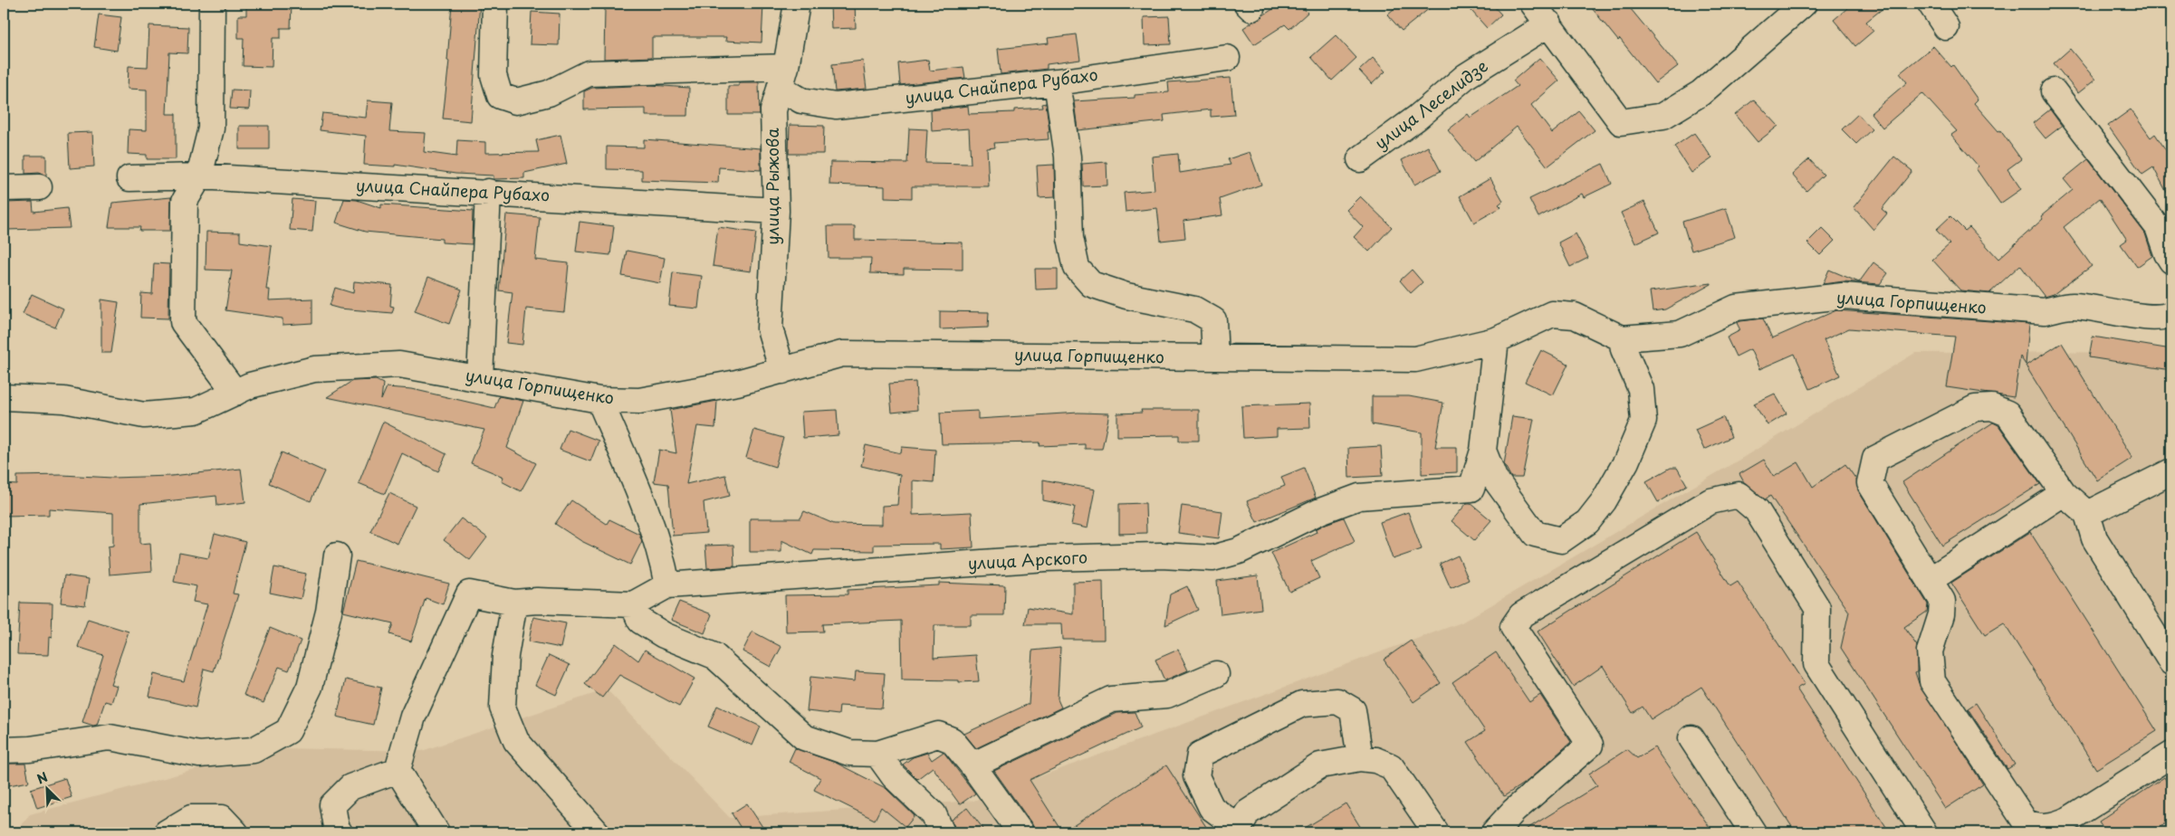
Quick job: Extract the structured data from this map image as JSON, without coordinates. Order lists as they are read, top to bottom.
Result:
{
  "streets": {
    "street": [
      "улица Снайпера Рубахо",
      "улица Леселидзе",
      "улица Рыжова",
      "улица Горпищенко",
      "улица Арского"
    ]
  },
  "crossings": [
    ["улица Снайпера Рубахо", "улица Рыжова"],
    ["улица Рыжова", "улица Горпищенко"]
  ],
  "north": "top left"
}
